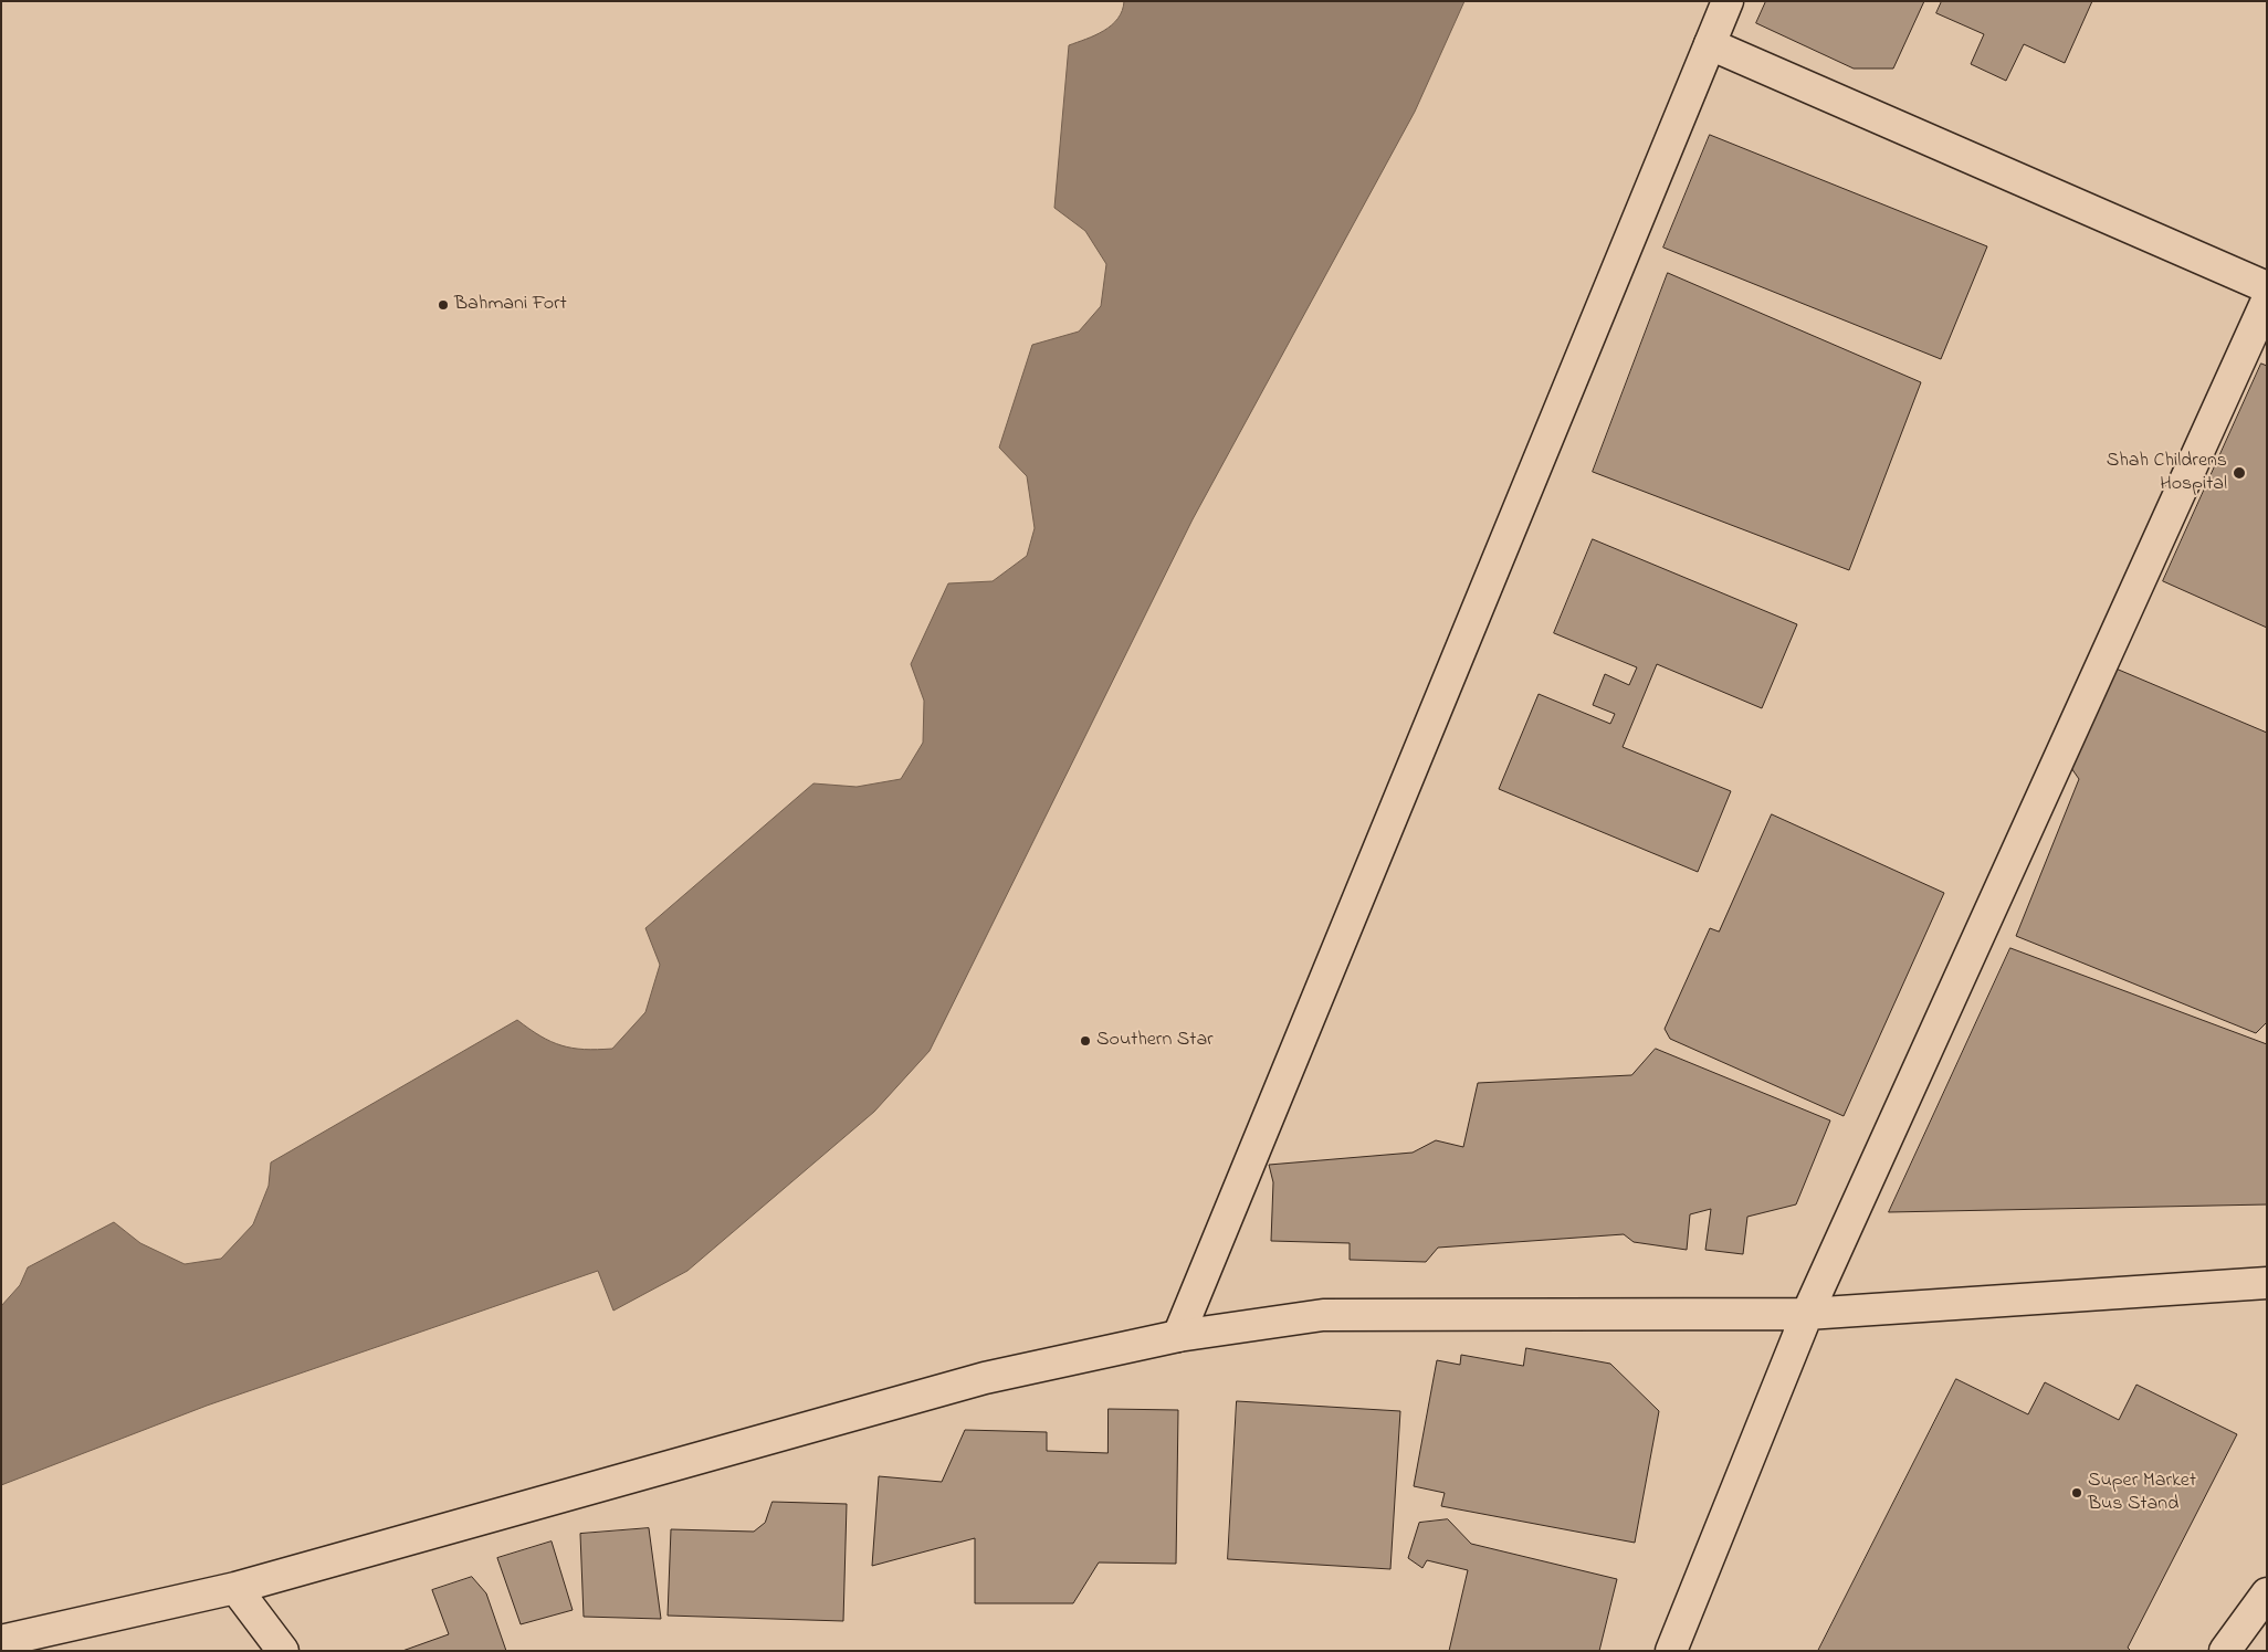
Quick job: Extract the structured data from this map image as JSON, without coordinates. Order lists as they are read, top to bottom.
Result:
{
  "places": [
    "Bahmani Fort",
    "Shah Childrens Hospital",
    "Southern Star",
    "Super Market Bus Stand"
  ]
}
